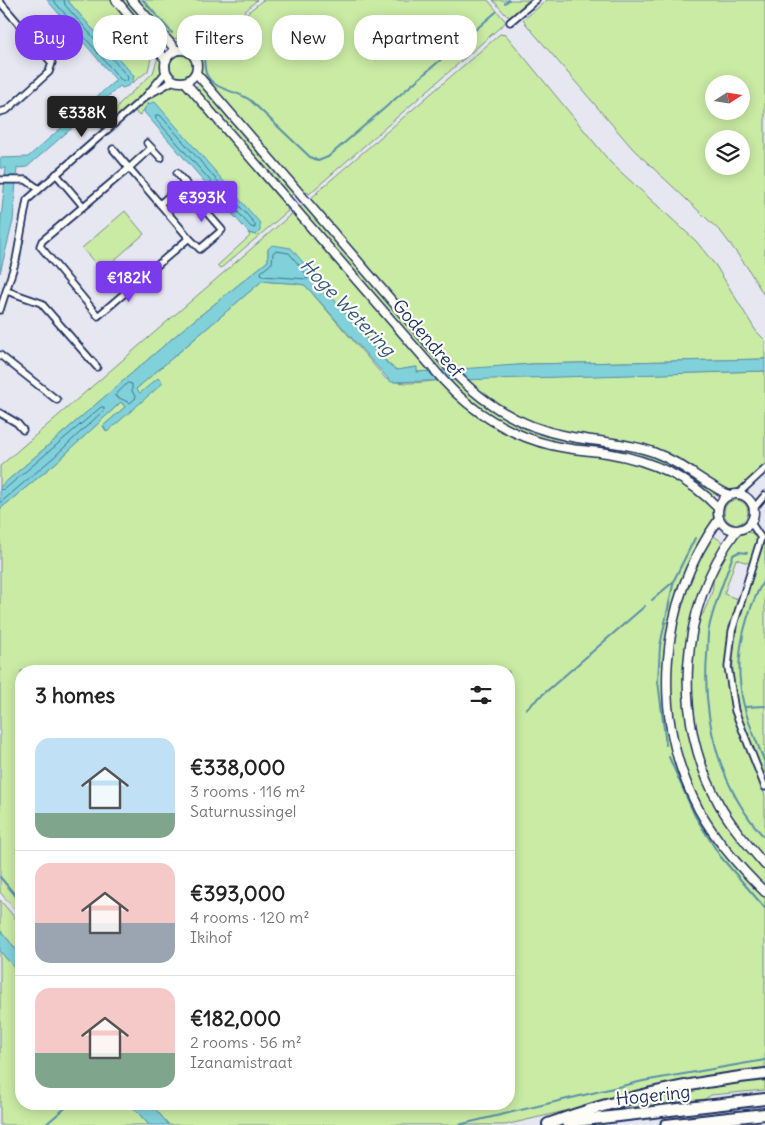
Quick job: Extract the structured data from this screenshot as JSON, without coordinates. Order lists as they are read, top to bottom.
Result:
{
  "streets": {
    "highway": ["Hogering"],
    "main road": ["Godendreef"]
  },
  "water": ["Hoge Wetering"],
  "north": "right",
  "page": {
    "chip": [
      "Buy",
      "Rent",
      "Filters",
      "New",
      "Apartment"
    ],
    "price": ["€338K", "€393K", "€182K"],
    "heading": "3 homes",
    "list": [
      {
        "name": "€338,000",
        "note": "3 rooms · 116 m² · Saturnussingel"
      },
      {
        "name": "€393,000",
        "note": "4 rooms · 120 m² · Ikihof"
      },
      {
        "name": "€182,000",
        "note": "2 rooms · 56 m² · Izanamistraat"
      }
    ]
  }
}
